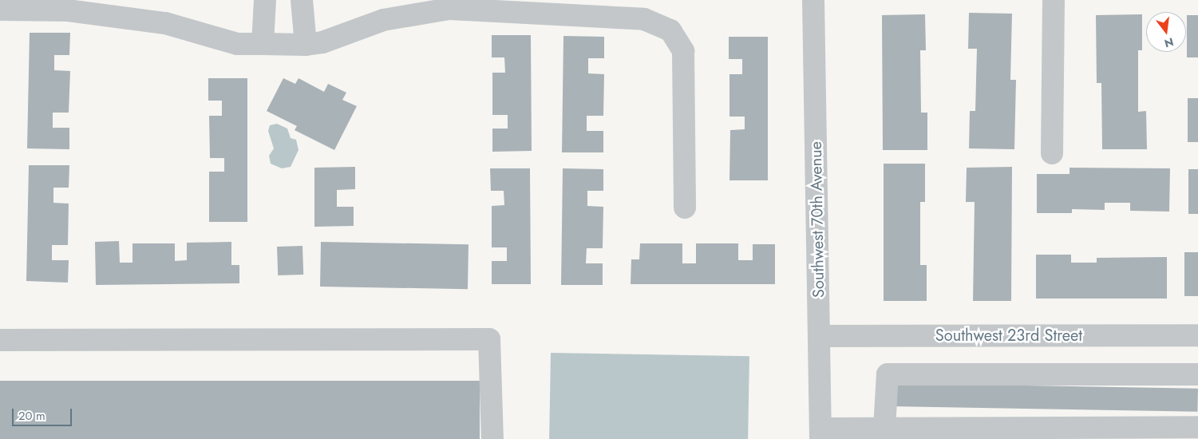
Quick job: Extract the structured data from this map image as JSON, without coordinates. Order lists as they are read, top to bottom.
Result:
{
  "streets": {
    "street": ["Southwest 70th Avenue", "Southwest 23rd Street"]
  },
  "crossings": [
    ["Southwest 70th Avenue", "Southwest 23rd Street"]
  ],
  "scale_bar": "20 m",
  "north": "bottom"
}
